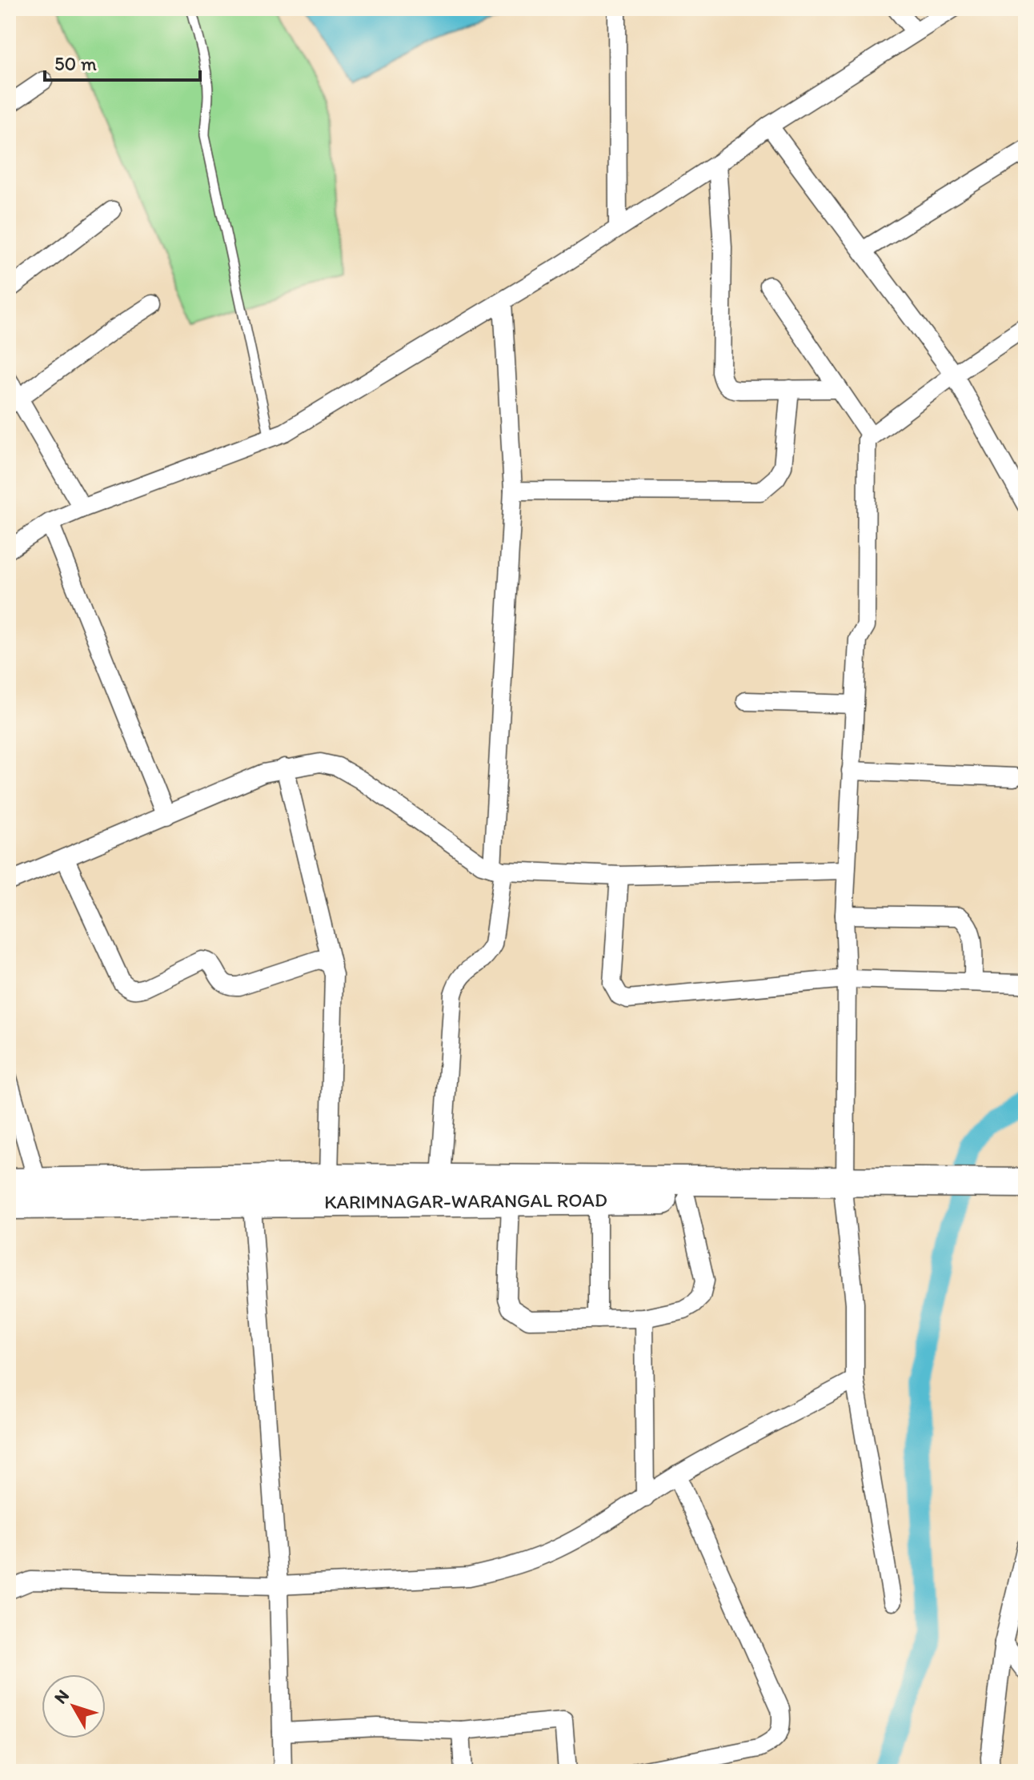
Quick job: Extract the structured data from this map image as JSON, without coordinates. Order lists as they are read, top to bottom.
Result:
{
  "streets": {
    "highway": ["KARIMNAGAR-WARANGAL ROAD"]
  },
  "scale_bar": "50 m",
  "north": "top left"
}
